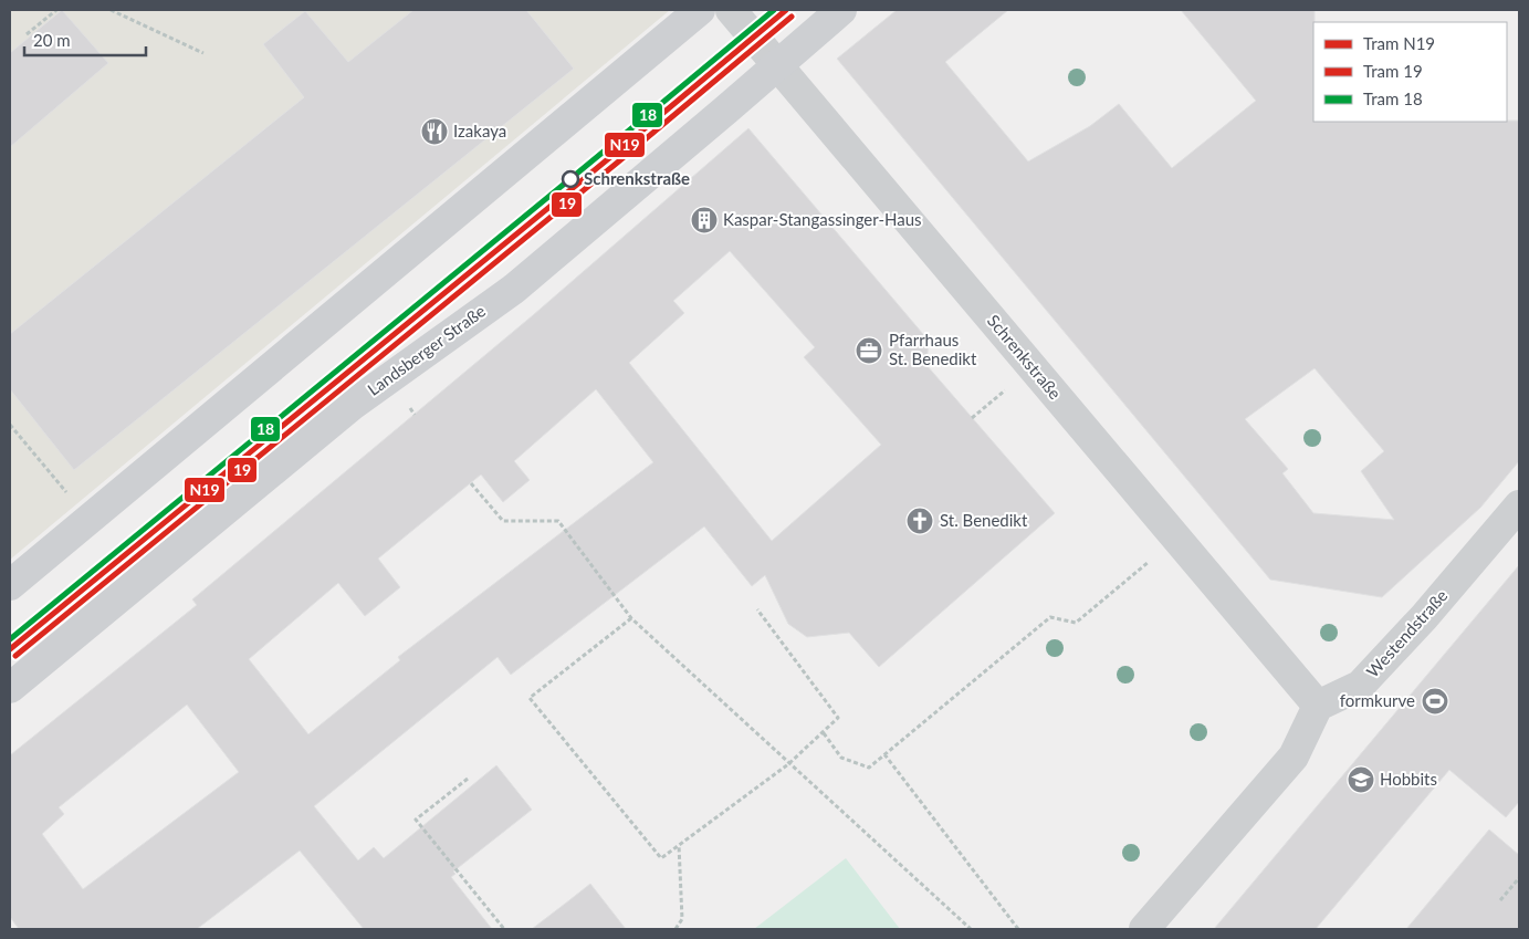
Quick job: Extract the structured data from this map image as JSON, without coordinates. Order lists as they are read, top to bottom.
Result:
{
  "streets": {
    "main road": ["Landsberger Straße"],
    "street": ["Schrenkstraße", "Westendstraße"]
  },
  "crossings": [
    ["Landsberger Straße", "Schrenkstraße"],
    ["Schrenkstraße", "Westendstraße"]
  ],
  "places": {
    "restaurant": ["Izakaya"],
    "other": ["Schrenkstraße"],
    "building": ["Kaspar-Stangassinger-Haus"],
    "office": ["Pfarrhaus St. Benedikt"],
    "church": ["St. Benedikt"],
    "sports": ["formkurve"],
    "school or university": ["Hobbits"]
  },
  "lines": ["tram line N19", "tram line 18", "tram line 19"],
  "legend": ["Tram N19", "Tram 19", "Tram 18"],
  "scale_bar": "20 m"
}
